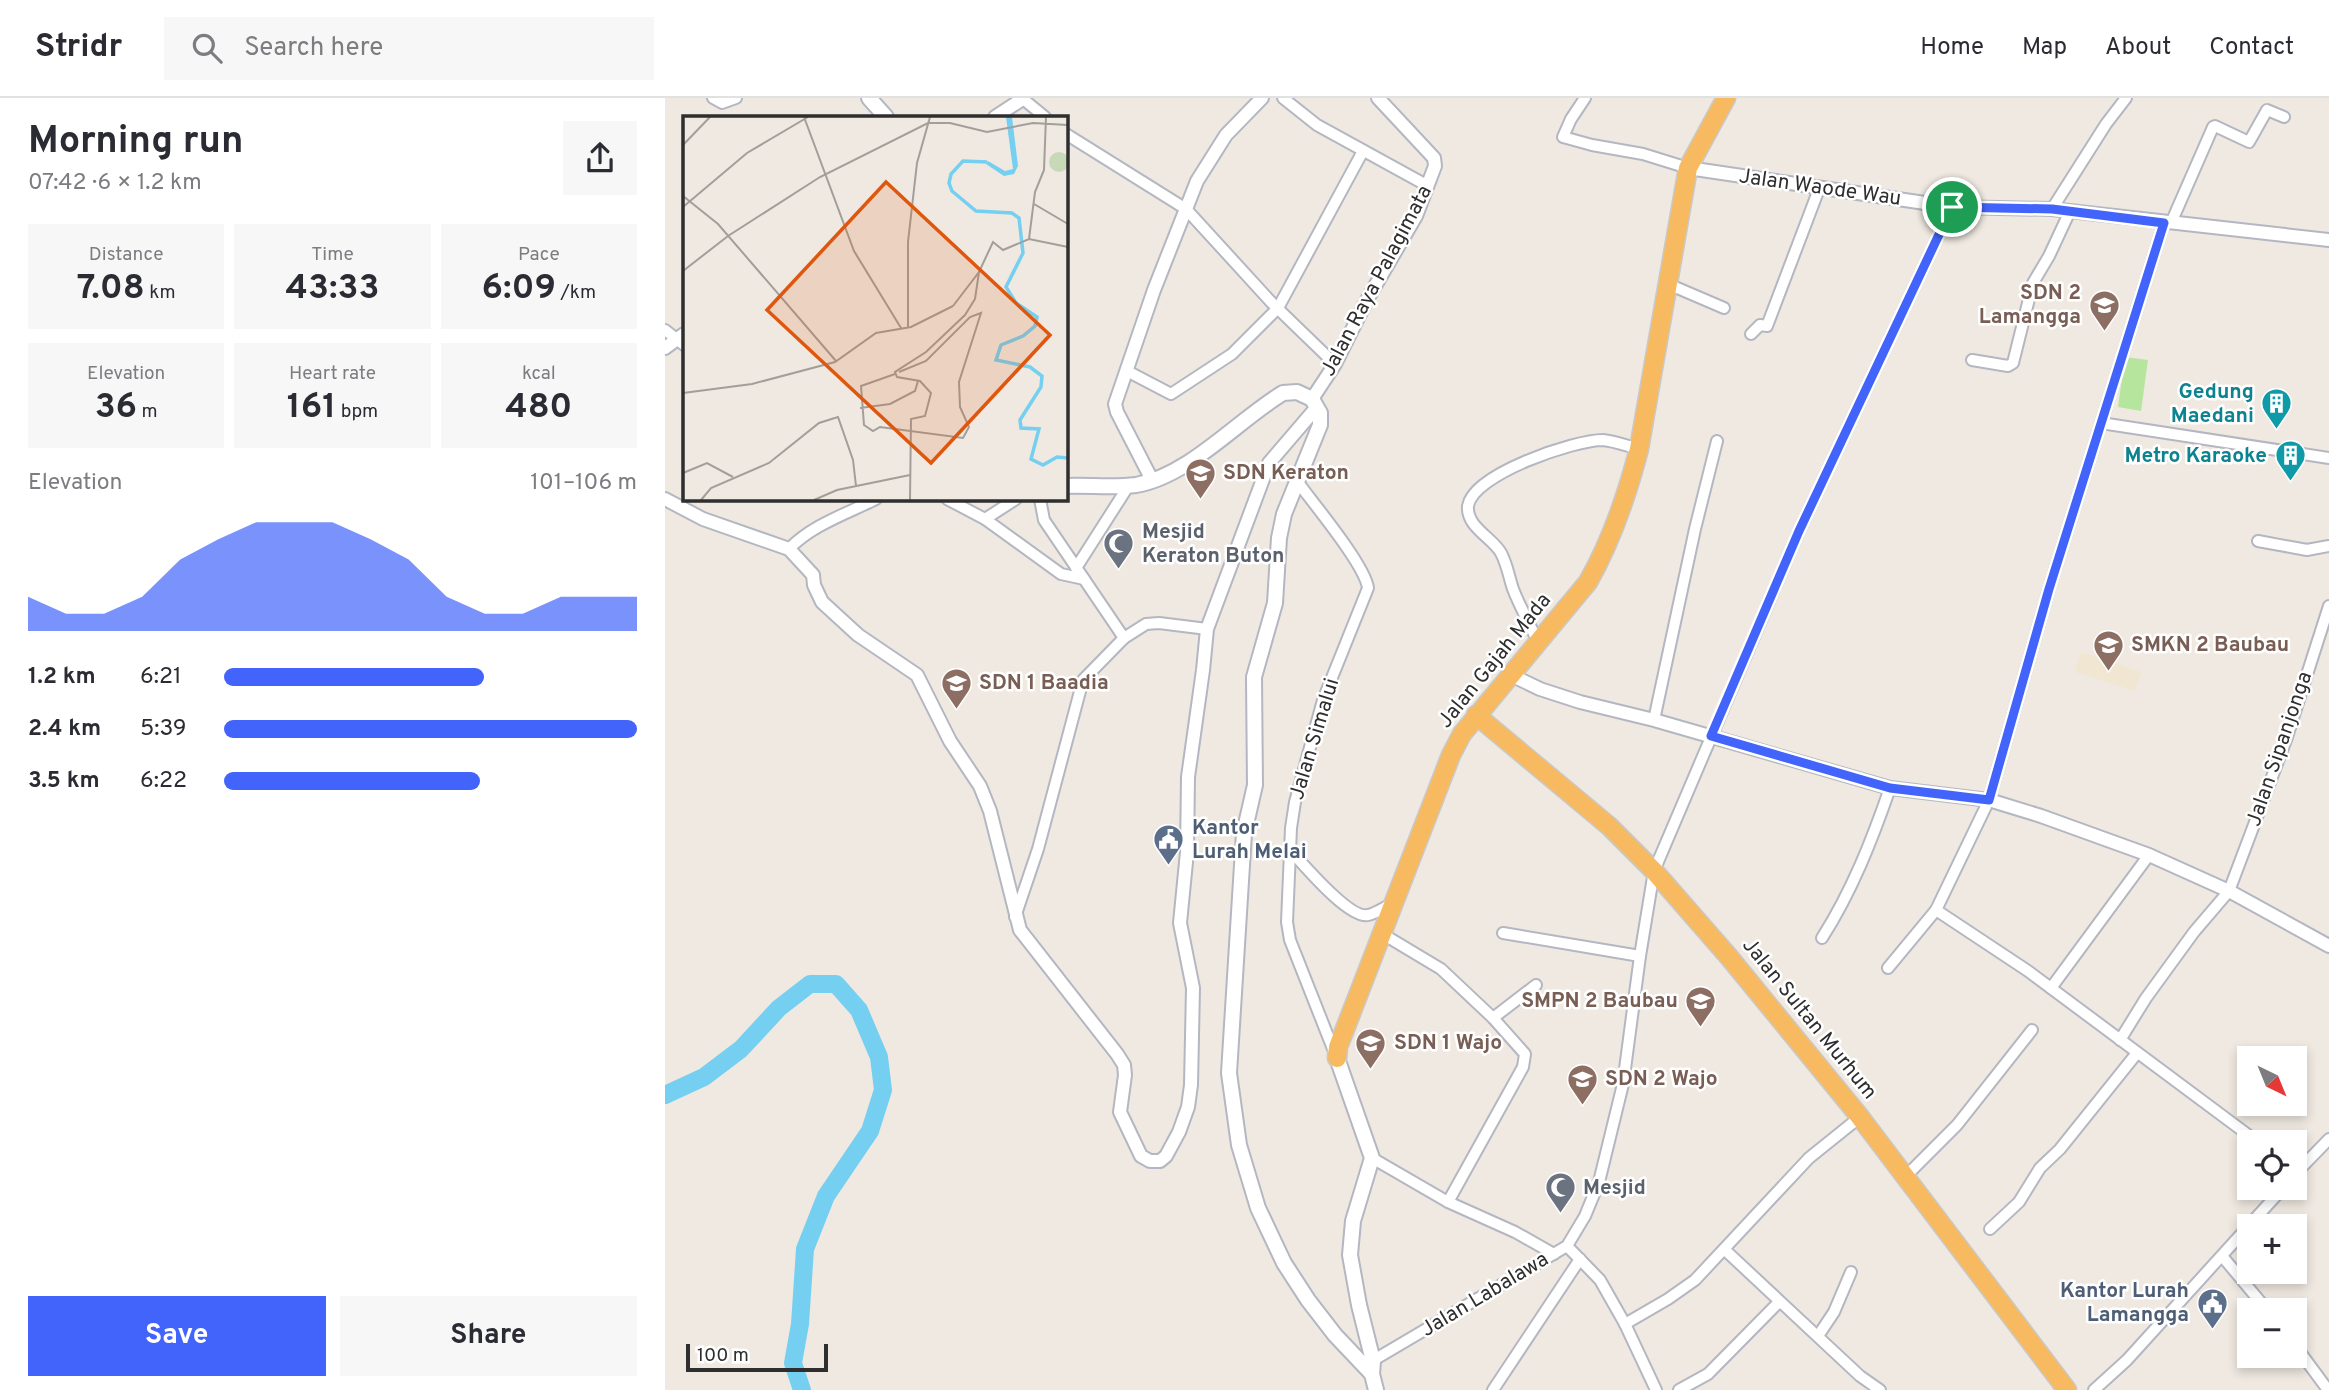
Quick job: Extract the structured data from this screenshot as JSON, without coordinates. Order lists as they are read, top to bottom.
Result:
{
  "streets": {
    "highway": ["Jalan Gajah Mada", "Jalan Sultan Murhum"],
    "street": [
      "Jalan Waode Wau",
      "Jalan Raya Palagimata",
      "Jalan Simalui",
      "Jalan Sipanjonga",
      "Jalan Labalawa"
    ]
  },
  "crossings": [
    ["Jalan Waode Wau", "Jalan Gajah Mada"],
    ["Jalan Gajah Mada", "Jalan Simalui"],
    ["Jalan Gajah Mada", "Jalan Sultan Murhum"]
  ],
  "places": {
    "school or university": [
      "SDN 2 Lamangga",
      "SDN Keraton",
      "SMKN 2 Baubau",
      "SDN 1 Baadia",
      "SMPN 2 Baubau",
      "SDN 1 Wajo",
      "SDN 2 Wajo"
    ],
    "building": ["Gedung Maedani", "Metro Karaoke"],
    "mosque": ["Mesjid Keraton Buton", "Mesjid"],
    "public building": ["Kantor Lurah Melai", "Kantor Lurah Lamangga"]
  },
  "scale_bar": "100 m",
  "north": "bottom right",
  "page": {
    "header": "Stridr",
    "search": "Search here",
    "nav": [
      "Home",
      "Map",
      "About",
      "Contact"
    ],
    "heading": ["Morning run", "07:42 · 6 × 1.2 km"],
    "stats": [
      ["Distance", "7.08 km"],
      ["Time", "43:33"],
      ["Pace", "6:09 /km"],
      ["Elevation", "36 m"],
      ["Heart rate", "161 bpm"],
      ["kcal", "480"]
    ],
    "chart": ["Elevation", "101–106 m"],
    "list": [
      {
        "name": "1.2 km",
        "note": "6:21"
      },
      {
        "name": "2.4 km",
        "note": "5:39"
      },
      {
        "name": "3.5 km",
        "note": "6:22"
      }
    ],
    "map_buttons": ["+", "−"],
    "buttons": ["Save", "Share"],
    "scale": "100 m"
  }
}
